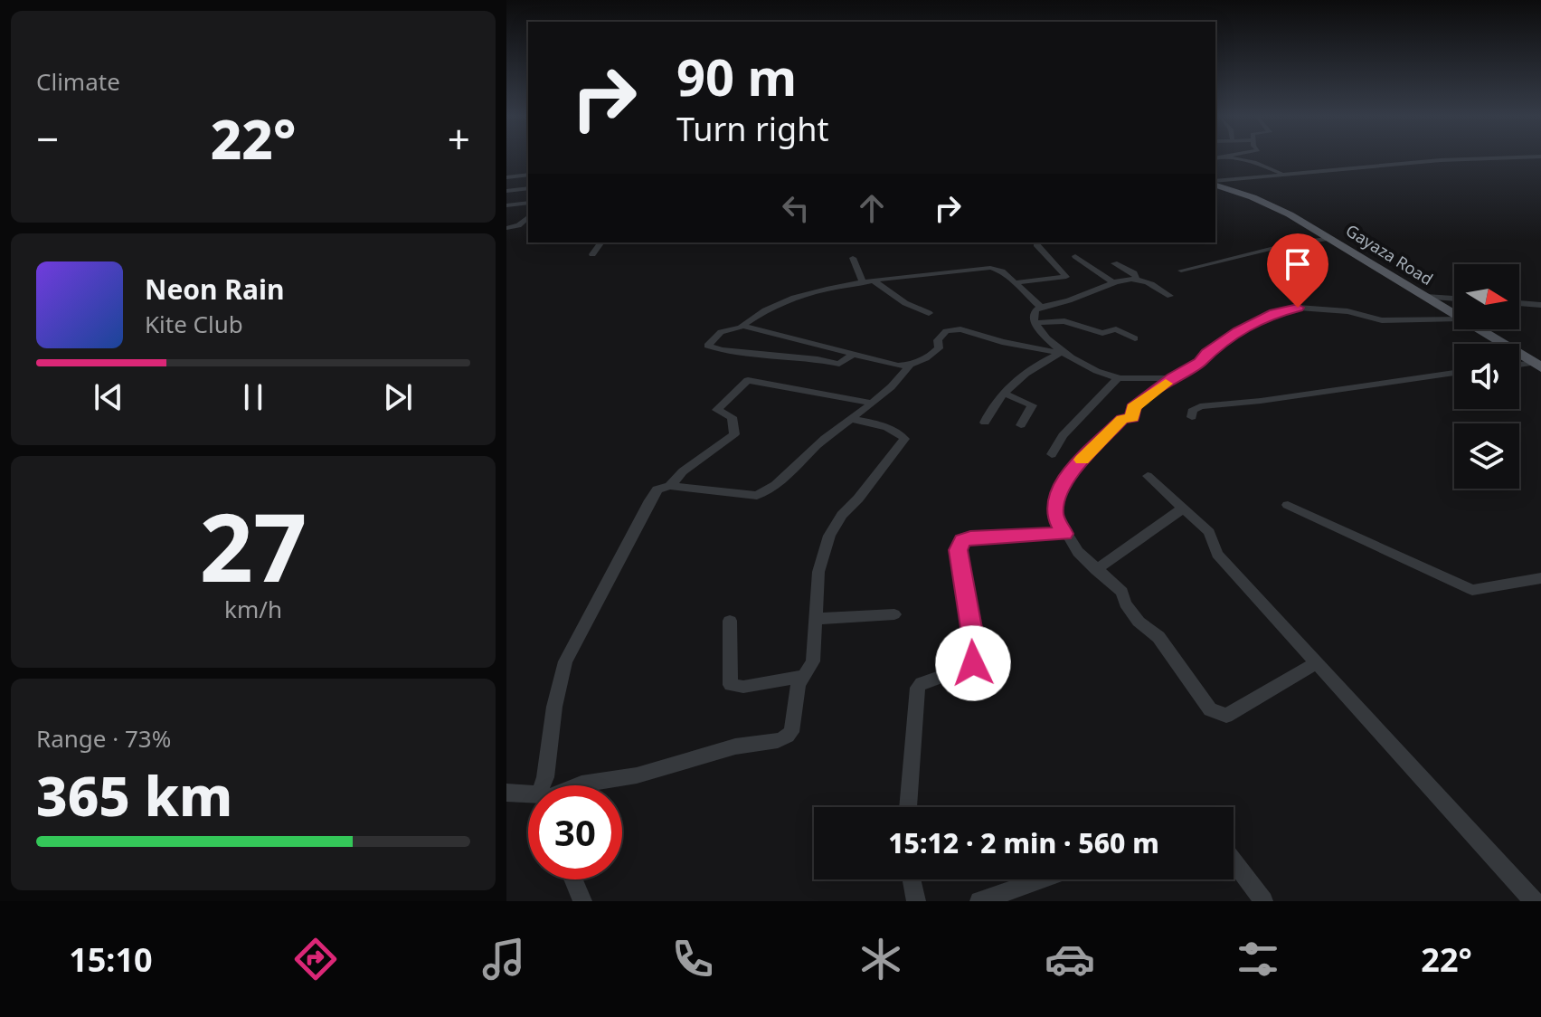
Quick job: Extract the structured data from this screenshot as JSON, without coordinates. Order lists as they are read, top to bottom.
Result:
{
  "streets": {
    "main road": ["Gayaza Road"]
  },
  "north": "right",
  "page": {
    "tile": [
      "Climate",
      ["27", "km/h"],
      ["Range · 73%", "365 km"]
    ],
    "turn": ["90 m", "Turn right"],
    "heat": ["−", "22°", "+"],
    "song": ["Neon Rain", "Kite Club"],
    "limit": "30",
    "trip": "15:12 · 2 min · 560 m",
    "tabs": ["15:10", "22°"]
  }
}
